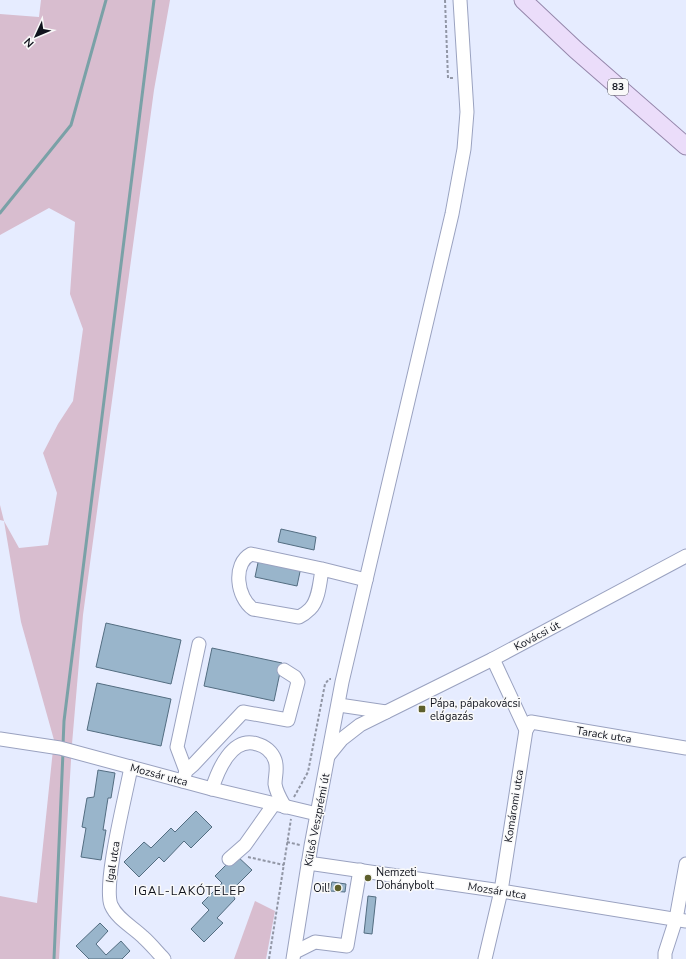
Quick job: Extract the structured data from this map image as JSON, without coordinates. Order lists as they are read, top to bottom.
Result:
{
  "streets": {
    "main road": ["83"],
    "street": [
      "Kovácsi út",
      "Tarack utca",
      "Mozsár utca",
      "Komáromi utca",
      "Külső Veszprémi út",
      "Igal utca"
    ]
  },
  "crossings": [
    ["Kovácsi út", "Külső Veszprémi út"],
    ["Tarack utca", "Komáromi utca"],
    ["Mozsár utca", "Komáromi utca"],
    ["Mozsár utca", "Külső Veszprémi út"],
    ["Mozsár utca", "Igal utca"]
  ],
  "districts": ["IGAL-LAKÓTELEP"],
  "places": {
    "transit": ["Pápa, pápakovácsi elágazás"],
    "other": ["Nemzeti Dohánybolt", "Oil!"]
  },
  "north": "bottom left"
}
